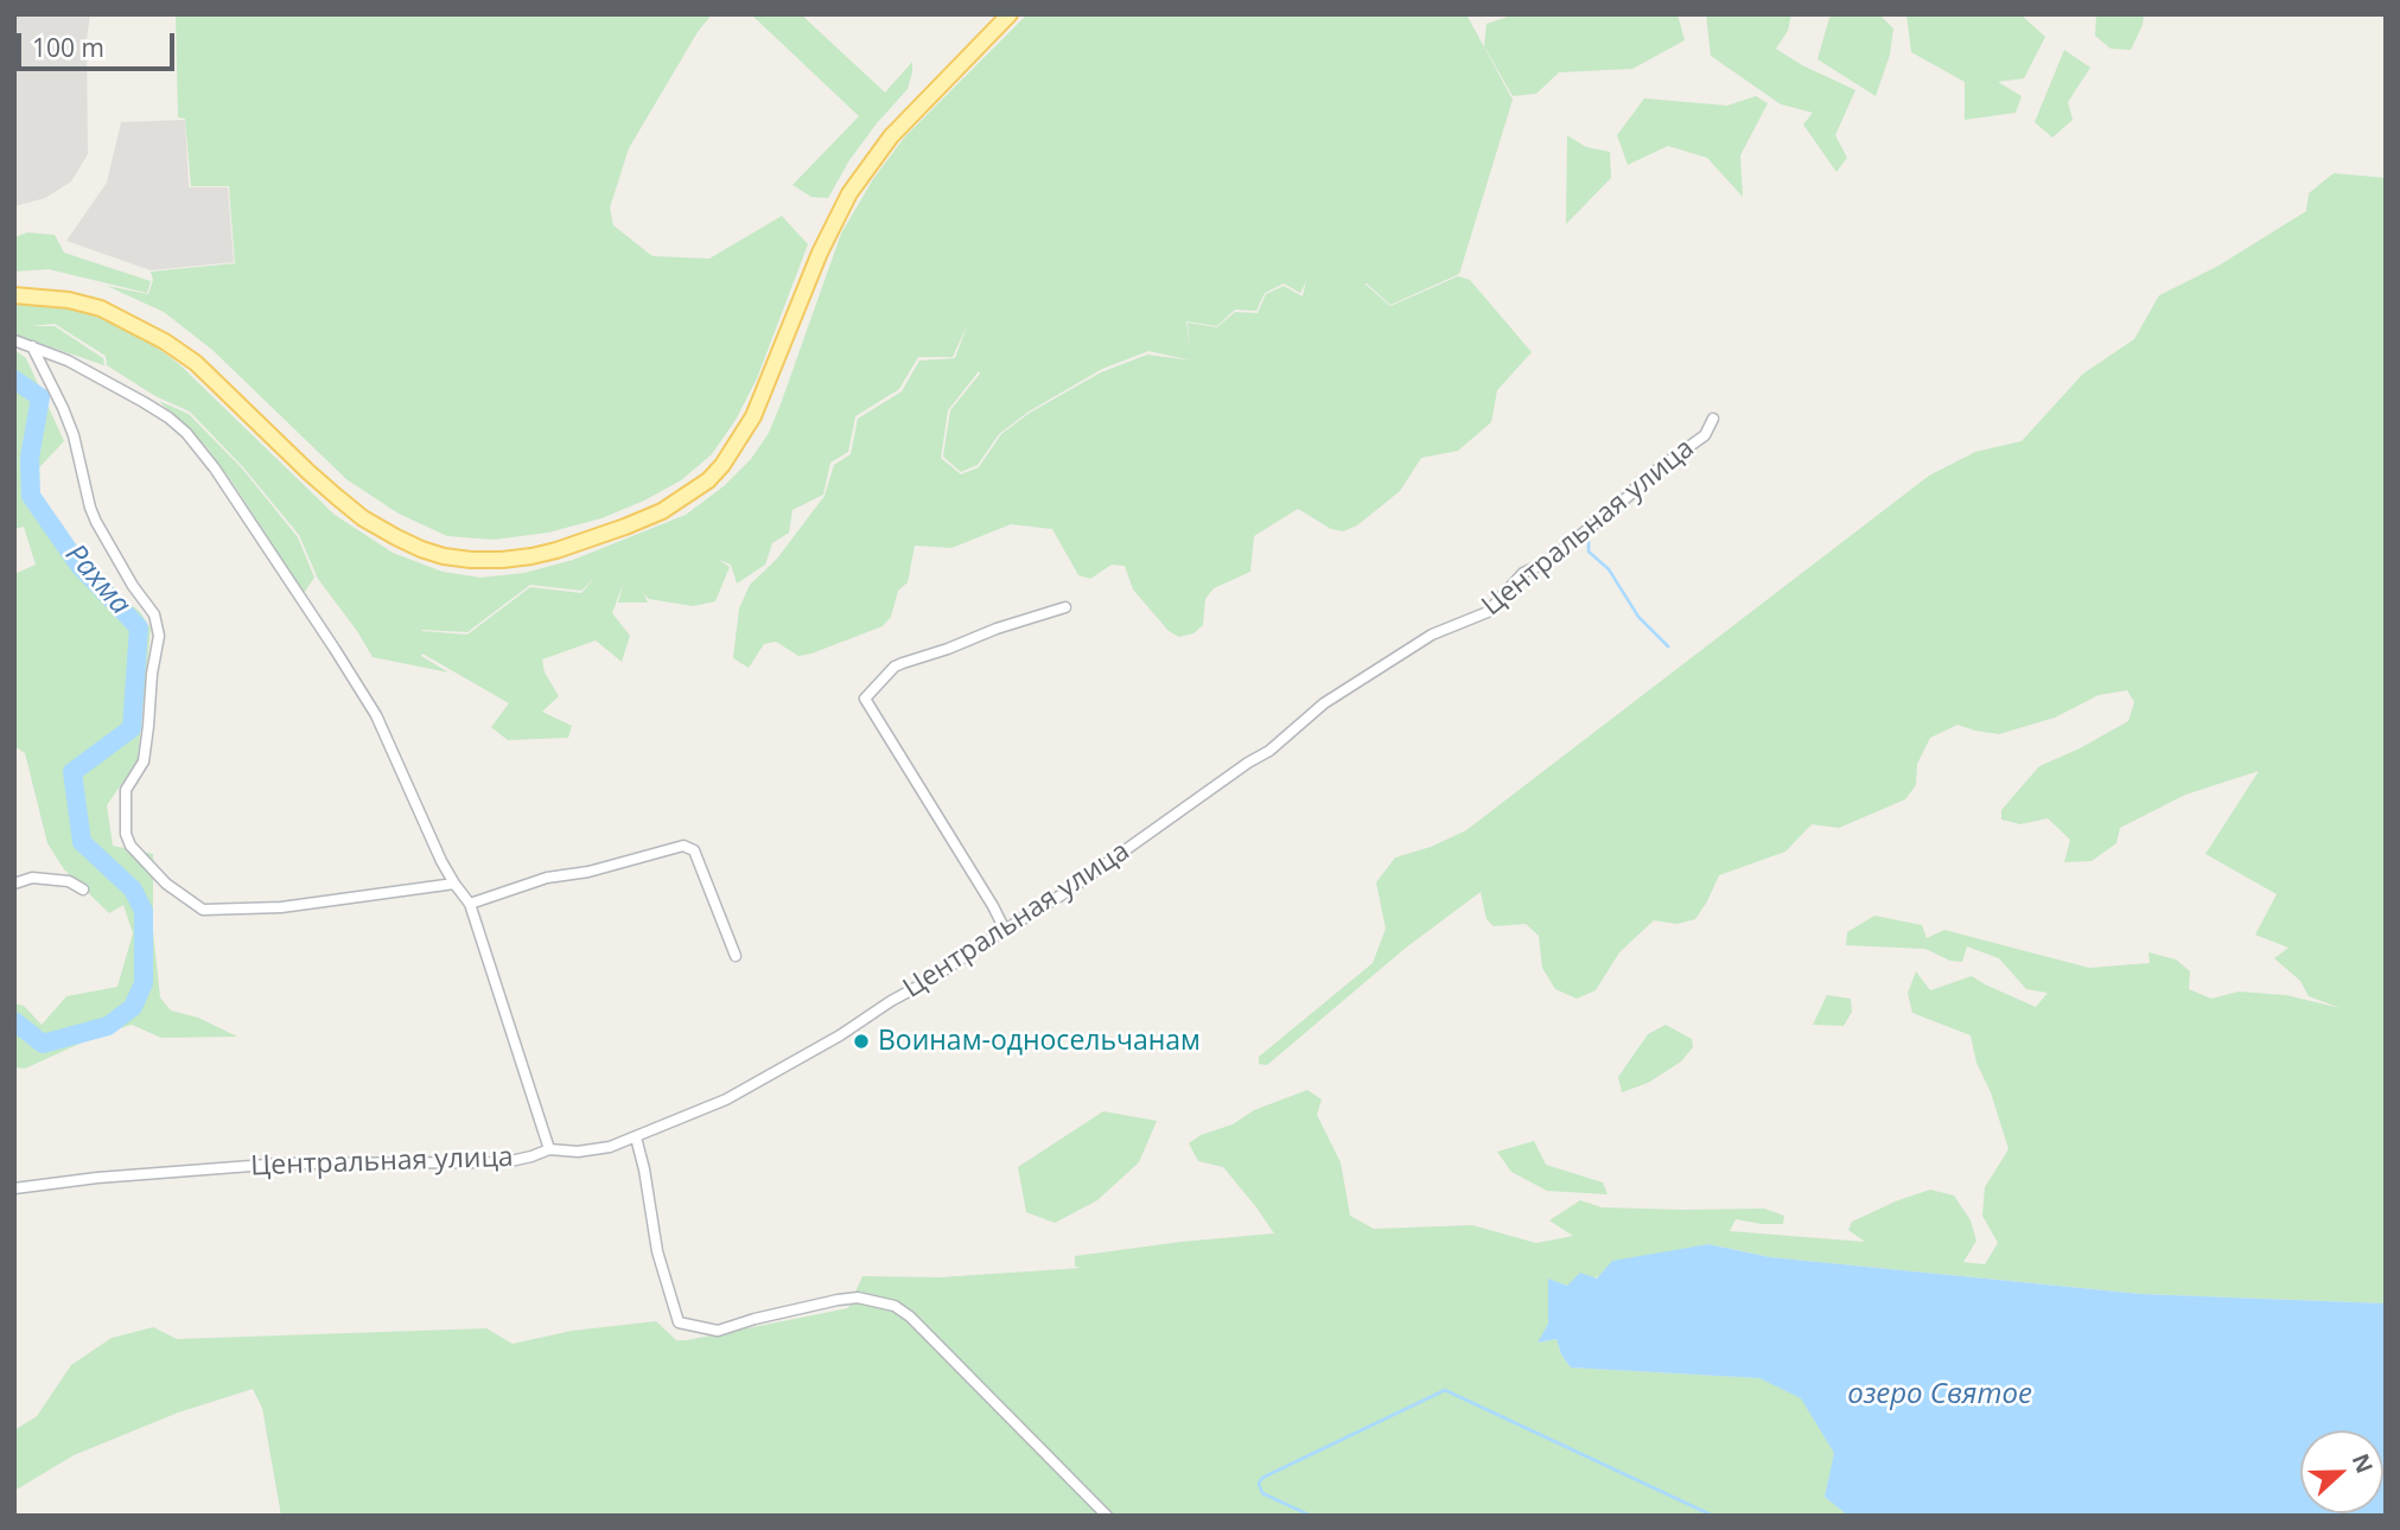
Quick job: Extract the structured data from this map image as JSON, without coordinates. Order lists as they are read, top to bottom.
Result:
{
  "streets": {
    "street": ["Центральная улица"]
  },
  "water": ["Рахма", "озеро Святое"],
  "places": ["Воинам-односельчанам"],
  "scale_bar": "100 m",
  "north": "right"
}
